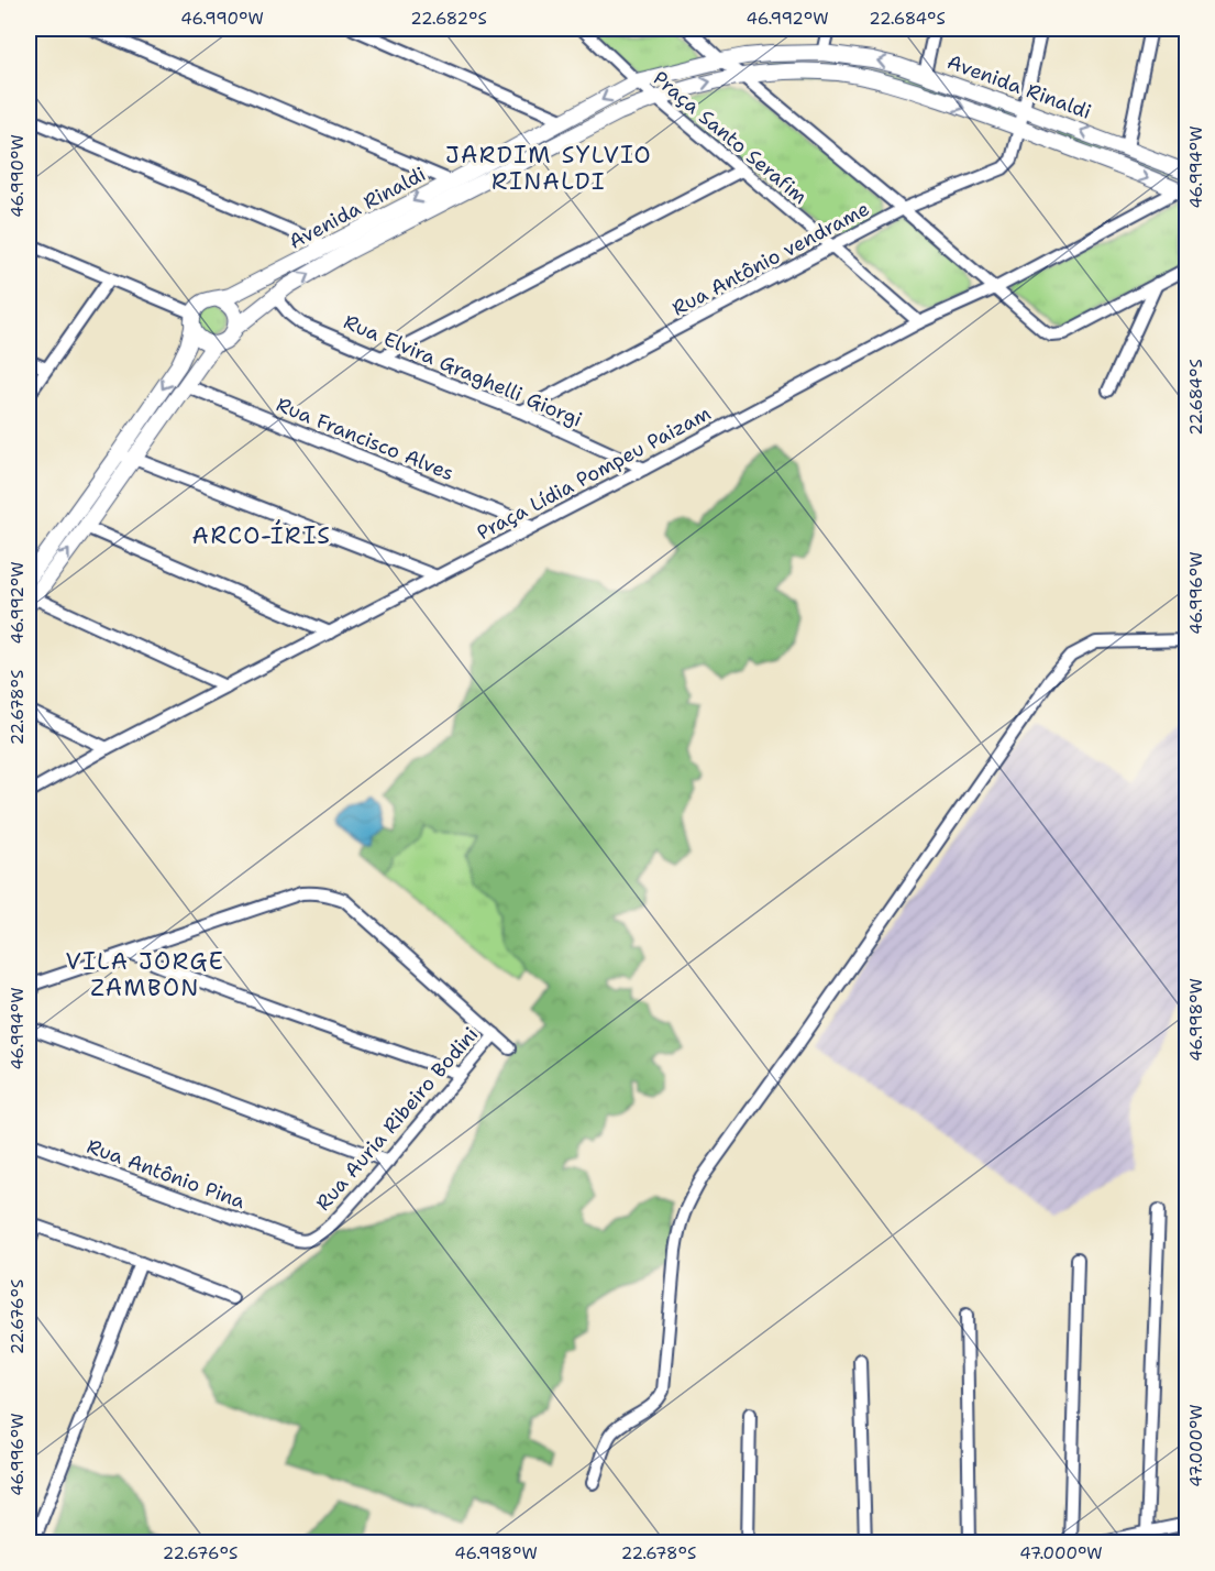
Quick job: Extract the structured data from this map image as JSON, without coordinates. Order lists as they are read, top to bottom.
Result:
{
  "streets": {
    "main road": ["Avenida Rinaldi"],
    "street": [
      "Praça Santo Serafim",
      "Rua Antônio vendrame",
      "Rua Elvira Graghelli Giorgi",
      "Rua Francisco Alves",
      "Praça Lídia Pompeu Paizam",
      "Rua Auria Ribeiro Bodini",
      "Rua Antônio Pina"
    ]
  },
  "crossings": [
    ["Avenida Rinaldi", "Praça Santo Serafim"],
    ["Avenida Rinaldi", "Rua Antônio vendrame"],
    ["Avenida Rinaldi", "Rua Elvira Graghelli Giorgi"],
    ["Avenida Rinaldi", "Praça Lídia Pompeu Paizam"],
    ["Praça Santo Serafim", "Rua Antônio vendrame"],
    ["Praça Santo Serafim", "Praça Lídia Pompeu Paizam"],
    ["Rua Antônio vendrame", "Rua Elvira Graghelli Giorgi"],
    ["Rua Elvira Graghelli Giorgi", "Praça Lídia Pompeu Paizam"],
    ["Rua Francisco Alves", "Praça Lídia Pompeu Paizam"],
    ["Rua Auria Ribeiro Bodini", "Rua Antônio Pina"]
  ],
  "districts": ["JARDIM SYLVIO RINALDI", "ARCO-ÍRIS", "VILA JORGE ZAMBON"],
  "coordinates": [
    "46.990°W",
    "22.682°S",
    "46.992°W",
    "22.684°S",
    "46.994°W",
    "46.996°W",
    "22.678°S",
    "46.998°W",
    "22.676°S",
    "47.000°W"
  ]
}
